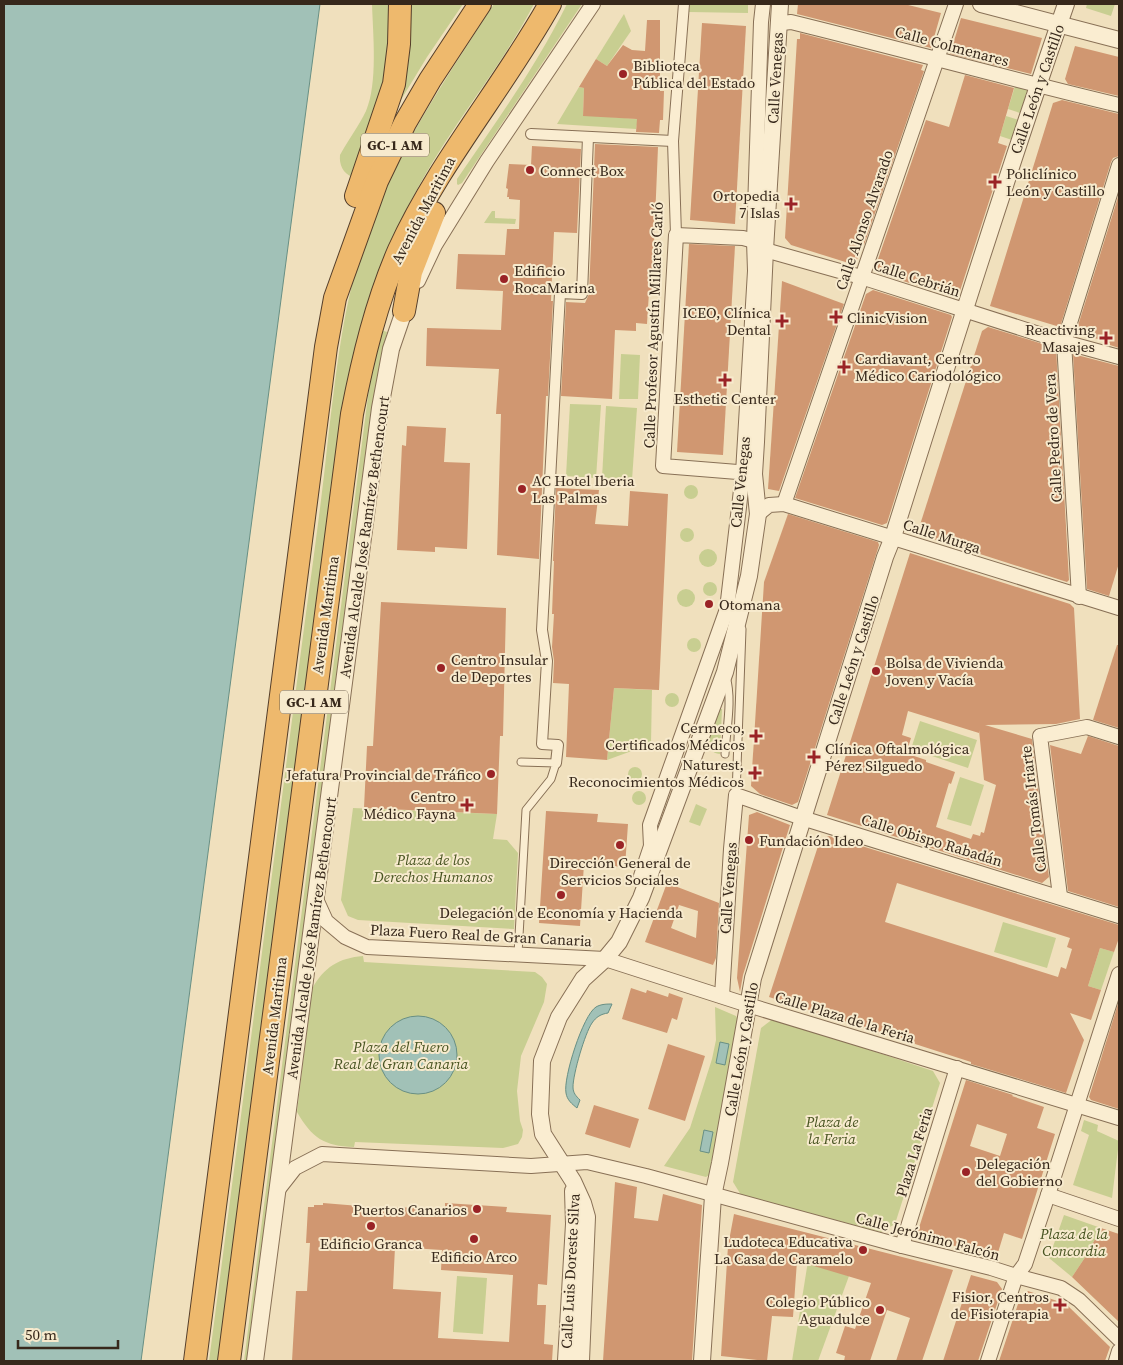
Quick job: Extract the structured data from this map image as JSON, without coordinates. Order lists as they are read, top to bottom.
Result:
{
  "streets": {
    "highway": ["GC-1 AM", "Avenida Maritima"],
    "street": [
      "Calle Colmenares",
      "Calle Venegas",
      "Calle León y Castillo",
      "Calle Alonso Alvarado",
      "Calle Cebrián",
      "Calle Profesor Agustín Millares Carló",
      "Calle Pedro de Vera",
      "Calle Murga",
      "Avenida Alcalde José Ramírez Bethencourt",
      "Calle Tomás Iriarte",
      "Calle Obispo Rabadán",
      "Plaza Fuero Real de Gran Canaria",
      "Calle Plaza de la Feria",
      "Plaza La Feria",
      "Calle Jerónimo Falcón",
      "Calle Luis Doreste Silva"
    ]
  },
  "crossings": [
    ["Calle Colmenares", "Calle Venegas"],
    ["Calle Colmenares", "Calle León y Castillo"],
    ["Calle Colmenares", "Calle Alonso Alvarado"],
    ["Calle Venegas", "Calle Cebrián"],
    ["Calle Venegas", "Calle Profesor Agustín Millares Carló"],
    ["Calle Venegas", "Calle Obispo Rabadán"],
    ["Calle Venegas", "Plaza Fuero Real de Gran Canaria"],
    ["Calle Venegas", "Calle Plaza de la Feria"],
    ["Calle Venegas", "Calle Luis Doreste Silva"],
    ["Calle León y Castillo", "Calle Cebrián"],
    ["Calle León y Castillo", "Calle Murga"],
    ["Calle León y Castillo", "Calle Obispo Rabadán"],
    ["Calle León y Castillo", "Calle Plaza de la Feria"],
    ["Calle León y Castillo", "Calle Jerónimo Falcón"],
    ["Calle Alonso Alvarado", "Calle Cebrián"],
    ["Calle Alonso Alvarado", "Calle Murga"],
    ["Calle Cebrián", "Calle Profesor Agustín Millares Carló"],
    ["Calle Cebrián", "Calle Pedro de Vera"],
    ["Calle Pedro de Vera", "Calle Murga"],
    ["Avenida Alcalde José Ramírez Bethencourt", "Plaza Fuero Real de Gran Canaria"],
    ["Calle Tomás Iriarte", "Calle Obispo Rabadán"],
    ["Plaza Fuero Real de Gran Canaria", "Calle Plaza de la Feria"],
    ["Calle Plaza de la Feria", "Plaza La Feria"],
    ["Plaza La Feria", "Calle Jerónimo Falcón"]
  ],
  "parks": [
    "Plaza de los Derechos Humanos",
    "Plaza del Fuero Real de Gran Canaria",
    "Plaza de la Feria",
    "Plaza de la Concordia"
  ],
  "places": {
    "other": [
      "Biblioteca Pública del Estado",
      "Connect Box",
      "Edificio RocaMarina",
      "AC Hotel Iberia Las Palmas",
      "Otomana",
      "Centro Insular de Deportes",
      "Bolsa de Vivienda Joven y Vacía",
      "Jefatura Provincial de Tráfico",
      "Fundación Ideo",
      "Dirección General de Servicios Sociales",
      "Delegación de Economía y Hacienda",
      "Delegación del Gobierno",
      "Puertos Canarios",
      "Edificio Granca",
      "Edificio Arco",
      "Ludoteca Educativa La Casa de Caramelo",
      "Colegio Público Aguadulce"
    ],
    "health": [
      "Policlínico León y Castillo",
      "Ortopedia 7 Islas",
      "ClinicVision",
      "ICEO, Clínica Dental",
      "Reactiving Masajes",
      "Cardiavant, Centro Médico Cariodológico",
      "Esthetic Center",
      "Cermeco, Certificados Médicos",
      "Clínica Oftalmológica Pérez Silguedo",
      "Naturest, Reconocimientos Médicos",
      "Centro Médico Fayna",
      "Fisior, Centros de Fisioterapia"
    ]
  },
  "scale_bar": "50 m"
}
